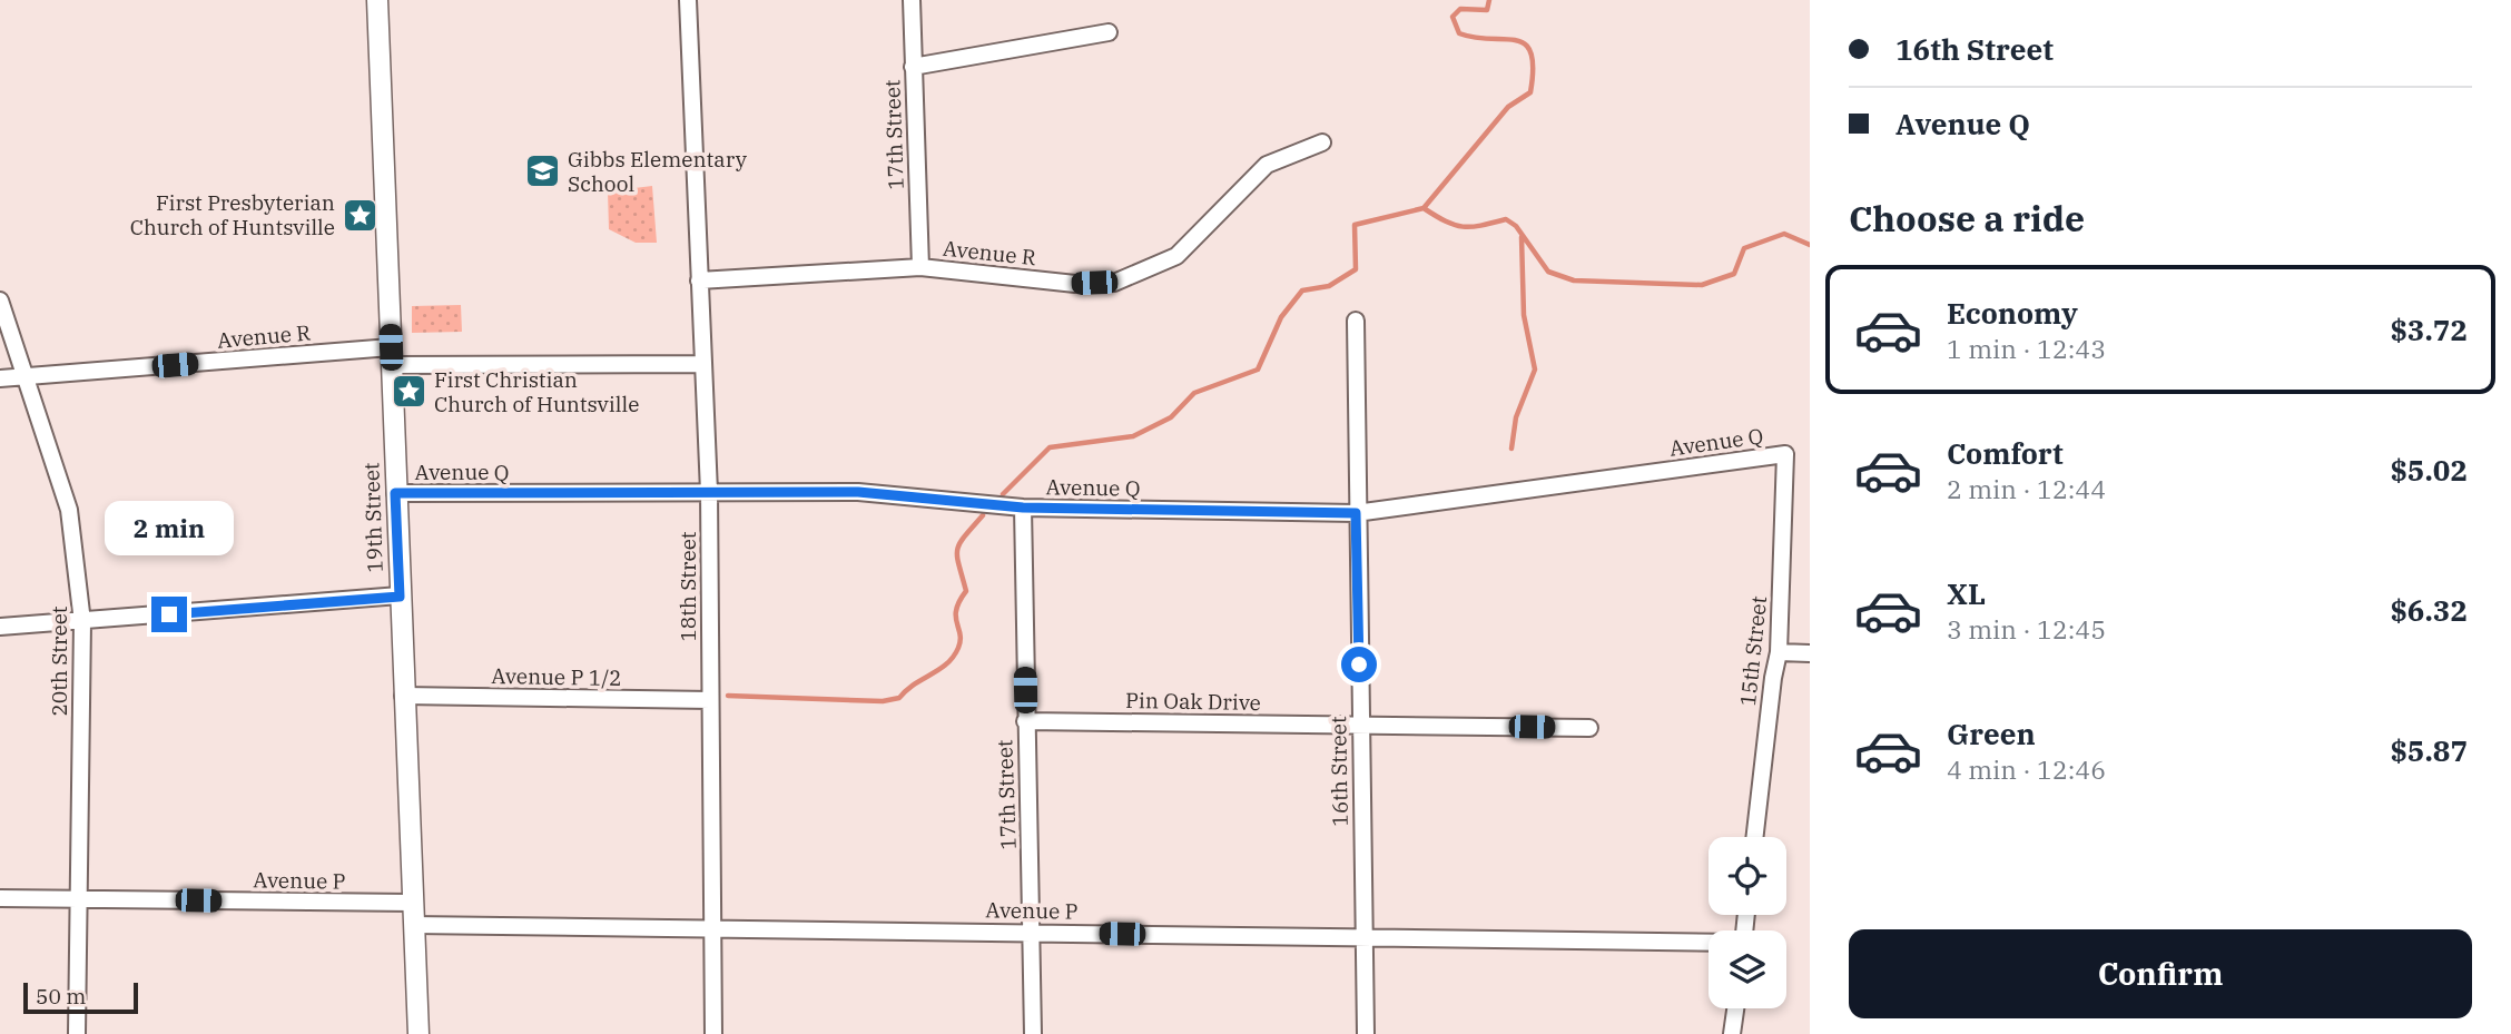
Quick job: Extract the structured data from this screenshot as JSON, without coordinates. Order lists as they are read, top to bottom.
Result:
{
  "streets": {
    "street": [
      "17th Street",
      "Avenue R",
      "Avenue Q",
      "19th Street",
      "18th Street",
      "15th Street",
      "20th Street",
      "Avenue P 1/2",
      "Pin Oak Drive",
      "16th Street",
      "Avenue P"
    ]
  },
  "crossings": [
    ["17th Street", "Avenue R"],
    ["17th Street", "Avenue Q"],
    ["17th Street", "Pin Oak Drive"],
    ["17th Street", "Avenue P"],
    ["Avenue R", "19th Street"],
    ["Avenue R", "18th Street"],
    ["Avenue R", "20th Street"],
    ["Avenue Q", "19th Street"],
    ["Avenue Q", "18th Street"],
    ["Avenue Q", "15th Street"],
    ["Avenue Q", "16th Street"],
    ["19th Street", "Avenue P 1/2"],
    ["19th Street", "Avenue P"],
    ["18th Street", "Avenue P 1/2"],
    ["18th Street", "Avenue P"],
    ["20th Street", "Avenue P"],
    ["Pin Oak Drive", "16th Street"],
    ["16th Street", "Avenue P"]
  ],
  "places": {
    "school or university": ["Gibbs Elementary School"],
    "place": ["First Presbyterian Church of Huntsville", "First Christian Church of Huntsville"]
  },
  "scale_bar": "50 m",
  "page": {
    "banner": ["16th Street", "Avenue Q"],
    "heading": "Choose a ride",
    "list": [
      {
        "name": "Economy",
        "note": "1 min · 12:43",
        "value": "$3.72"
      },
      {
        "name": "Comfort",
        "note": "2 min · 12:44",
        "value": "$5.02"
      },
      {
        "name": "XL",
        "note": "3 min · 12:45",
        "value": "$6.32"
      },
      {
        "name": "Green",
        "note": "4 min · 12:46",
        "value": "$5.87"
      }
    ],
    "bubble": "2 min",
    "buttons": "Confirm",
    "scale": "50 m"
  }
}
